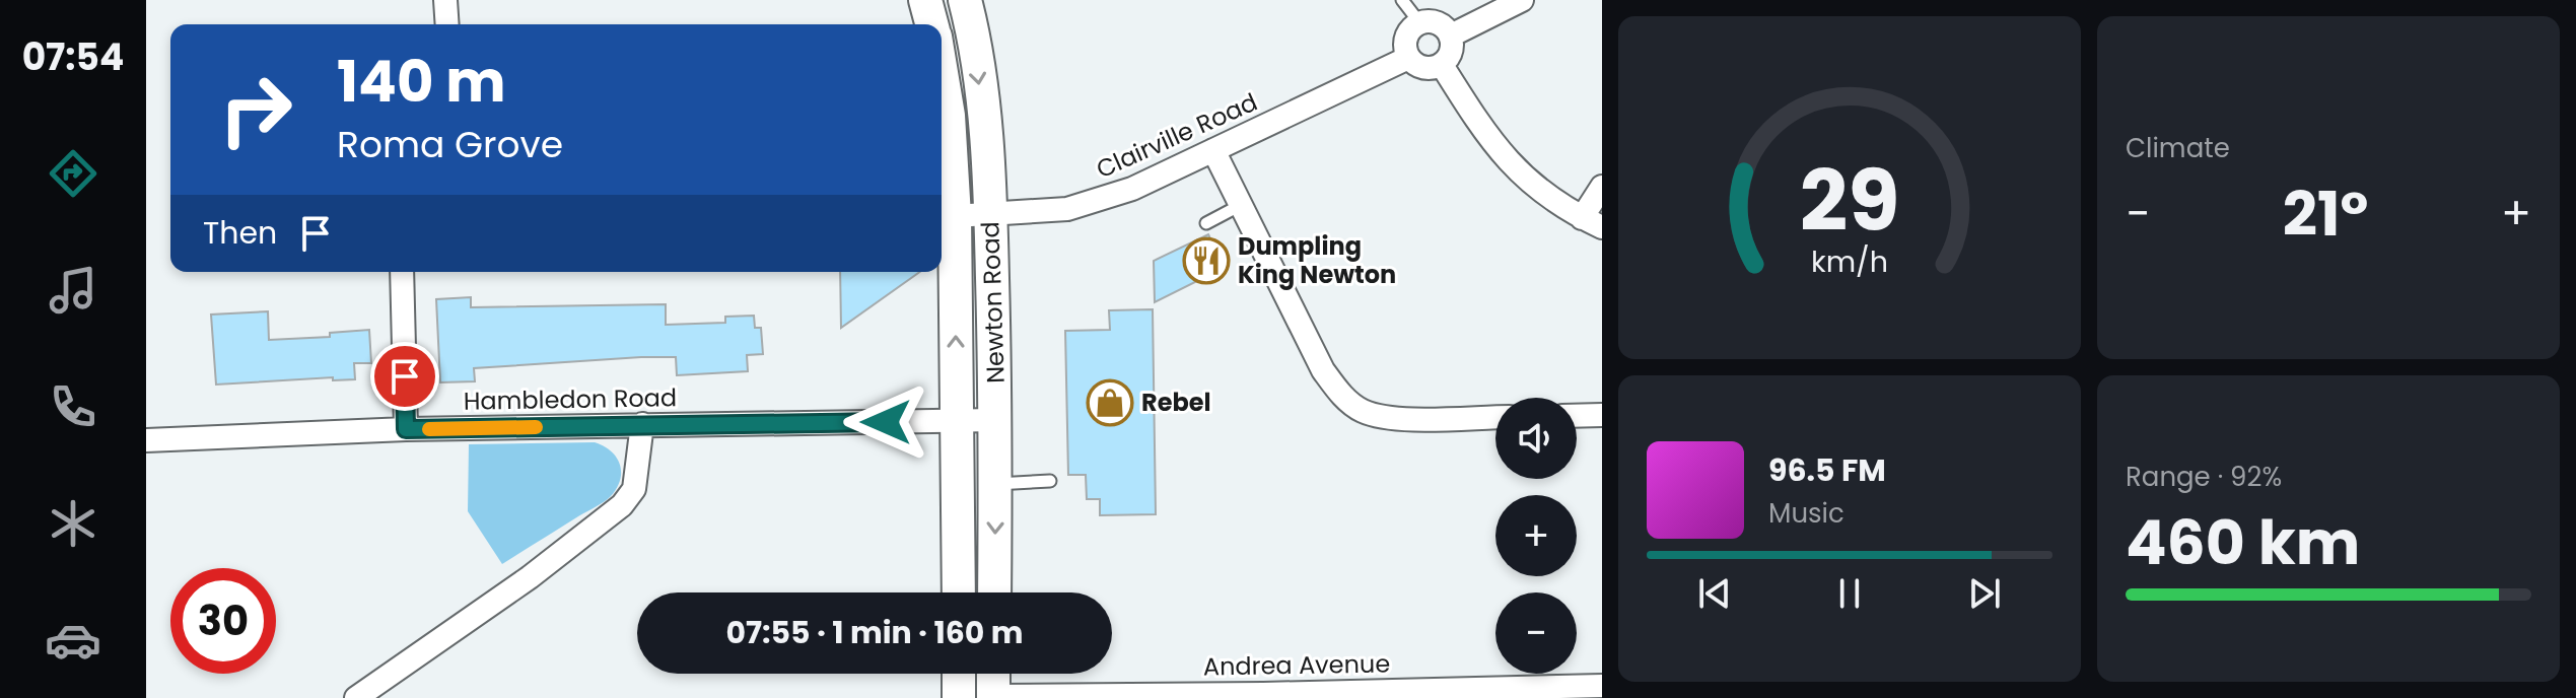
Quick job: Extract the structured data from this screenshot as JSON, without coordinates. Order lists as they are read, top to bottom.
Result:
{
  "streets": {
    "main road": ["Newton Road"],
    "street": ["Clairville Road", "Hambledon Road", "Andrea Avenue"]
  },
  "crossings": [
    ["Clairville Road", "Newton Road"],
    ["Newton Road", "Hambledon Road"]
  ],
  "places": {
    "restaurant": ["Dumpling King Newton"],
    "shop": ["Rebel"]
  },
  "page": {
    "tabs": "07:54",
    "tile": [
      "Climate",
      ["Range · 92%", "460 km"]
    ],
    "turn": ["140 m", "Roma Grove"],
    "heat": ["−", "21°", "+"],
    "then": "Then",
    "map_buttons": ["+", "−"],
    "song": ["96.5 FM", "Music"],
    "limit": "30",
    "trip": "07:55 · 1 min · 160 m",
    "gauge": ["29", "km/h"]
  }
}
